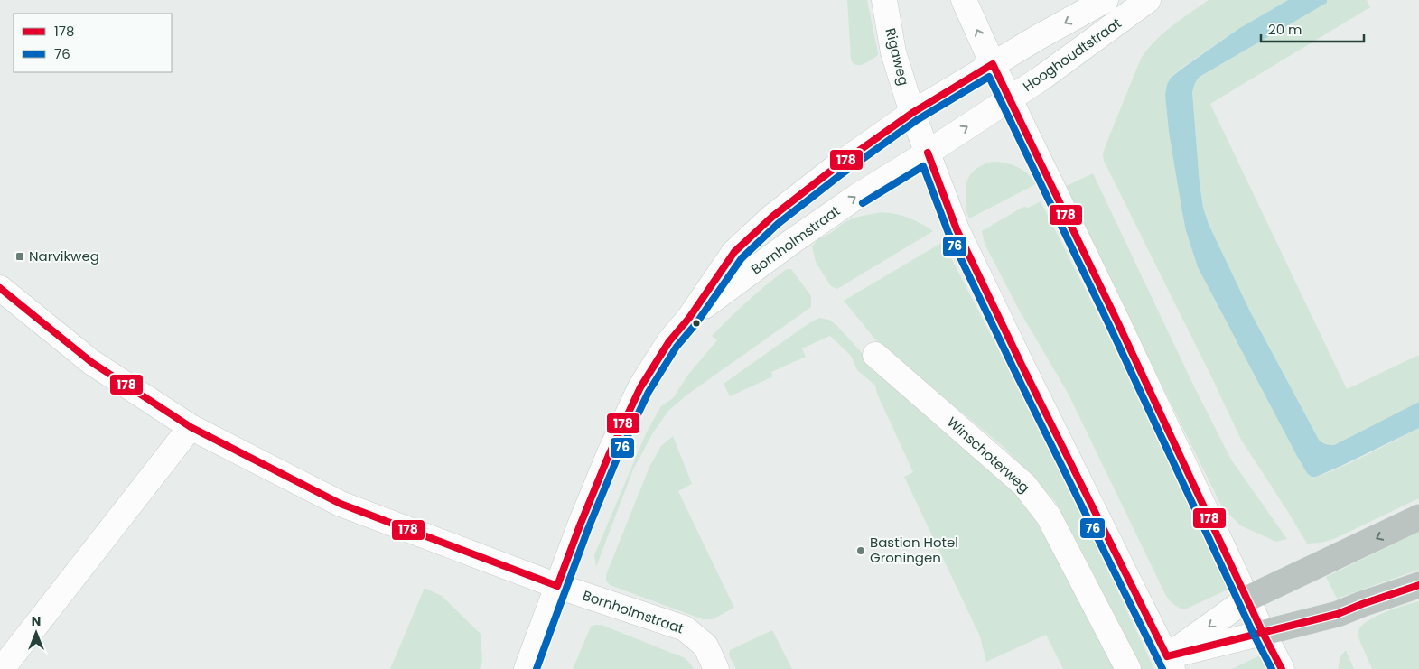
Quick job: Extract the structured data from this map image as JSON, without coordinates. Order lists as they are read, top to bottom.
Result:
{
  "streets": {
    "street": [
      "Hooghoudtstraat",
      "Rigaweg",
      "Bornholmstraat",
      "Winschoterweg"
    ]
  },
  "crossings": [
    ["Hooghoudtstraat", "Bornholmstraat"],
    ["Rigaweg", "Bornholmstraat"]
  ],
  "places": {
    "transit": ["Narvikweg"],
    "other": ["Bastion Hotel Groningen"]
  },
  "lines": ["transit line 178", "transit line 76"],
  "legend": ["178", "76"],
  "scale_bar": "20 m",
  "north": "top"
}
